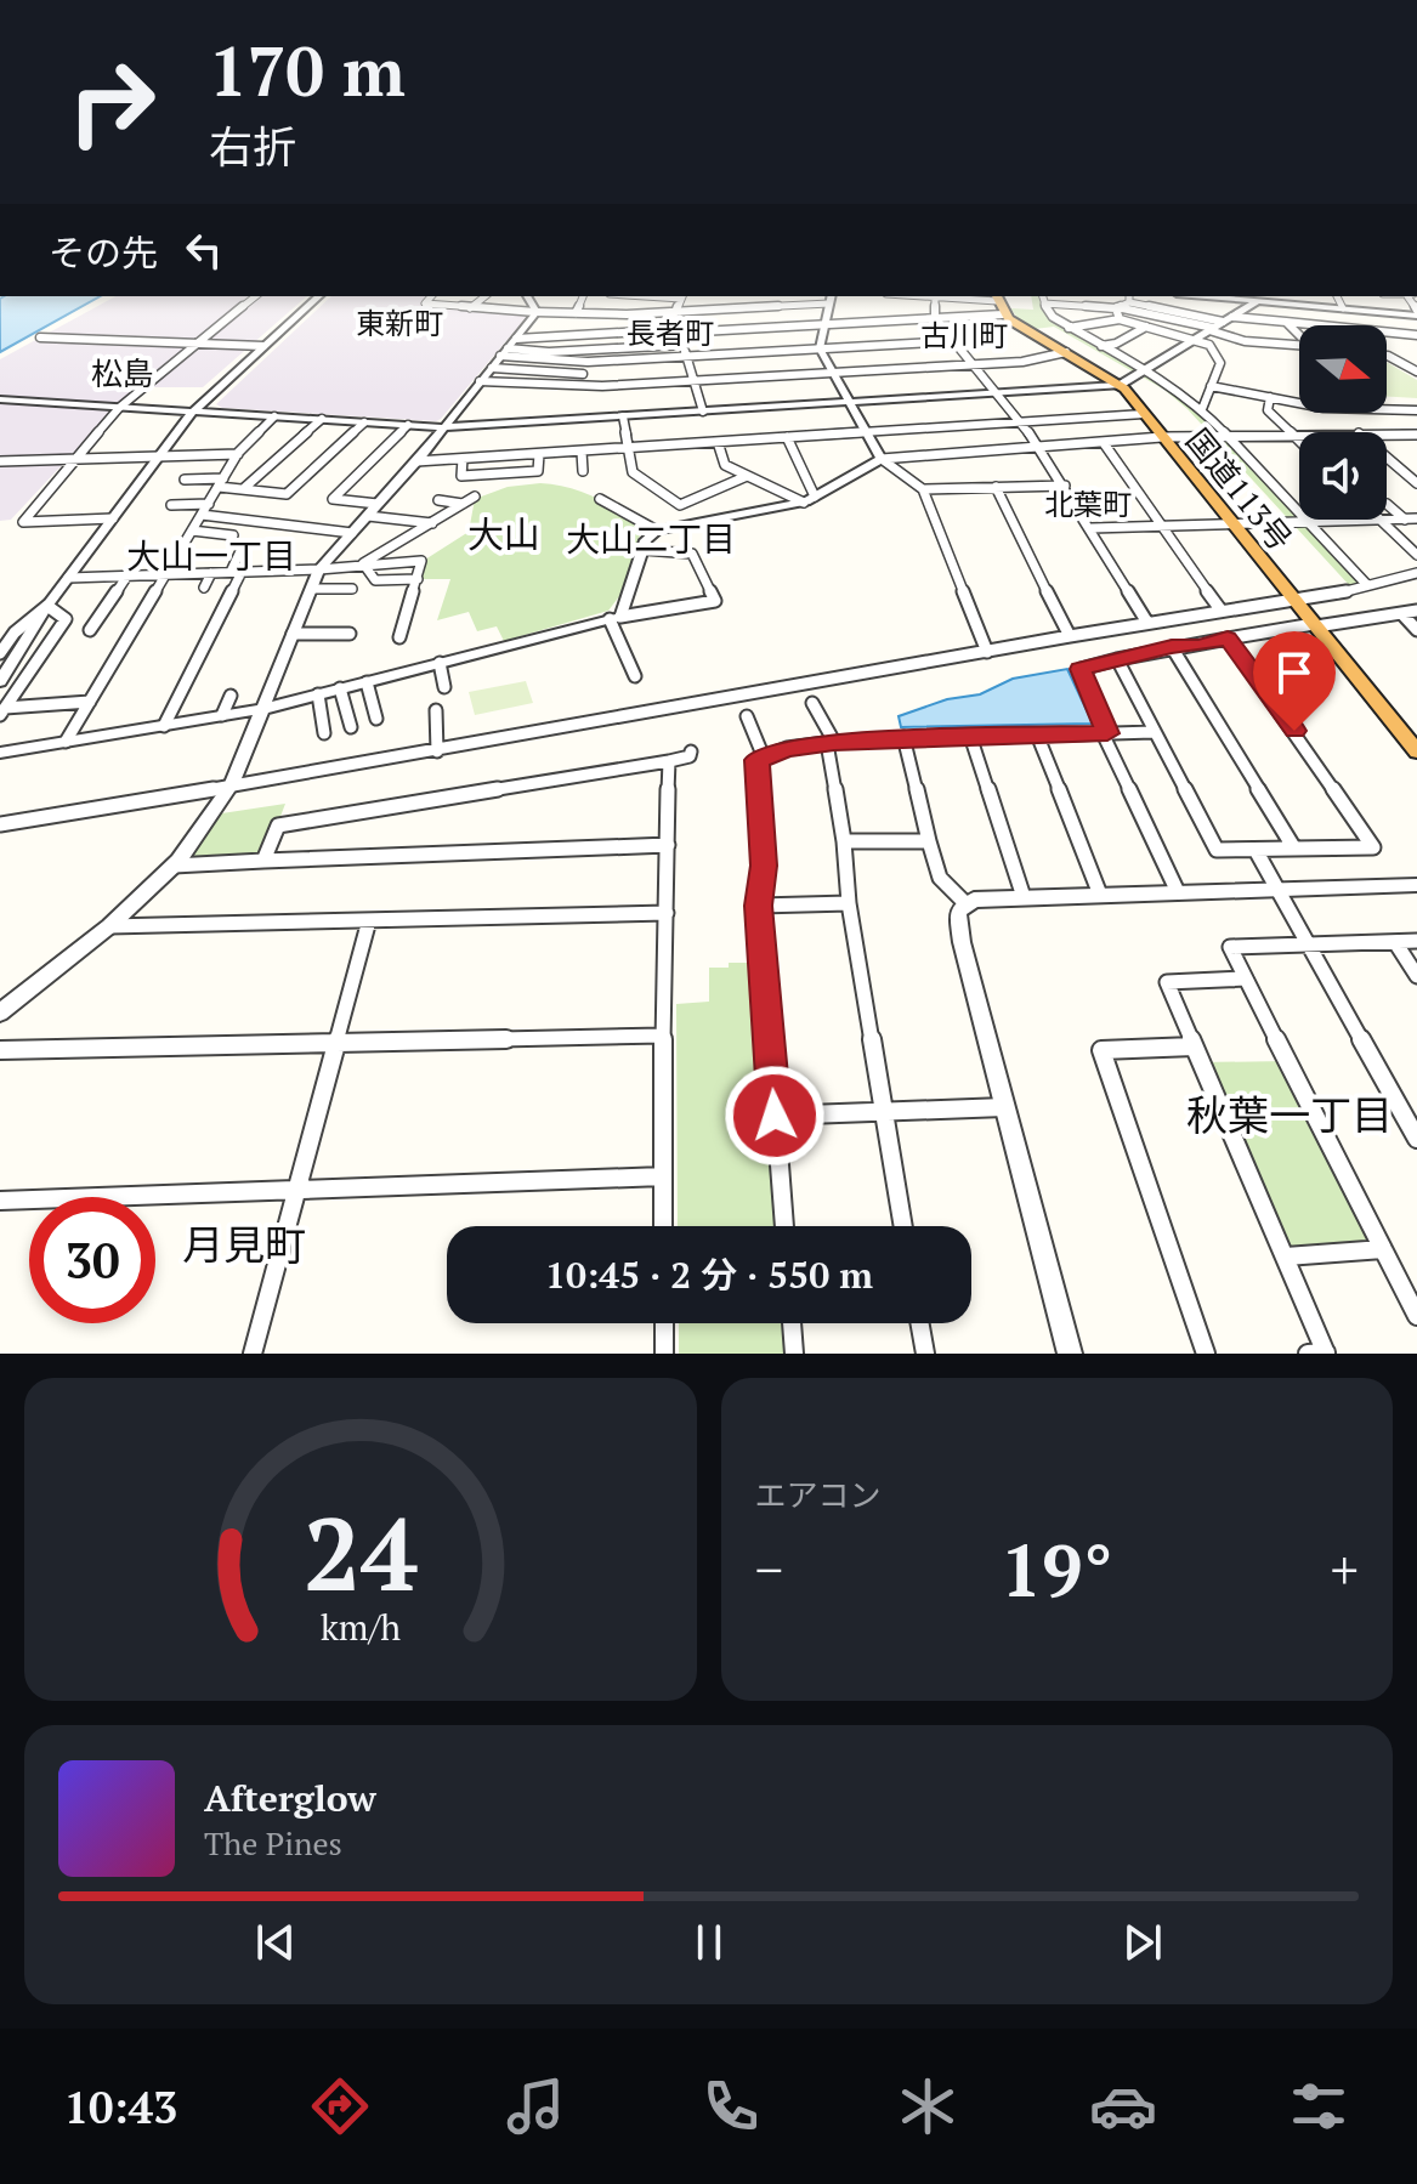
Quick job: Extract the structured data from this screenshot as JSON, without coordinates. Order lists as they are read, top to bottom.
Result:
{
  "streets": {
    "highway": ["国道113号"]
  },
  "districts": [
    "東新町",
    "長者町",
    "古川町",
    "松島",
    "北葉町",
    "大山",
    "大山二丁目",
    "大山一丁目",
    "秋葉一丁目",
    "月見町"
  ],
  "north": "right",
  "page": {
    "turn": ["170 m", "右折"],
    "then": "その先",
    "limit": "30",
    "trip": "10:45 · 2 分 · 550 m",
    "tile": "エアコン",
    "heat": ["−", "19°", "+"],
    "song": ["Afterglow", "The Pines"],
    "tabs": "10:43",
    "gauge": ["24", "km/h"]
  }
}
